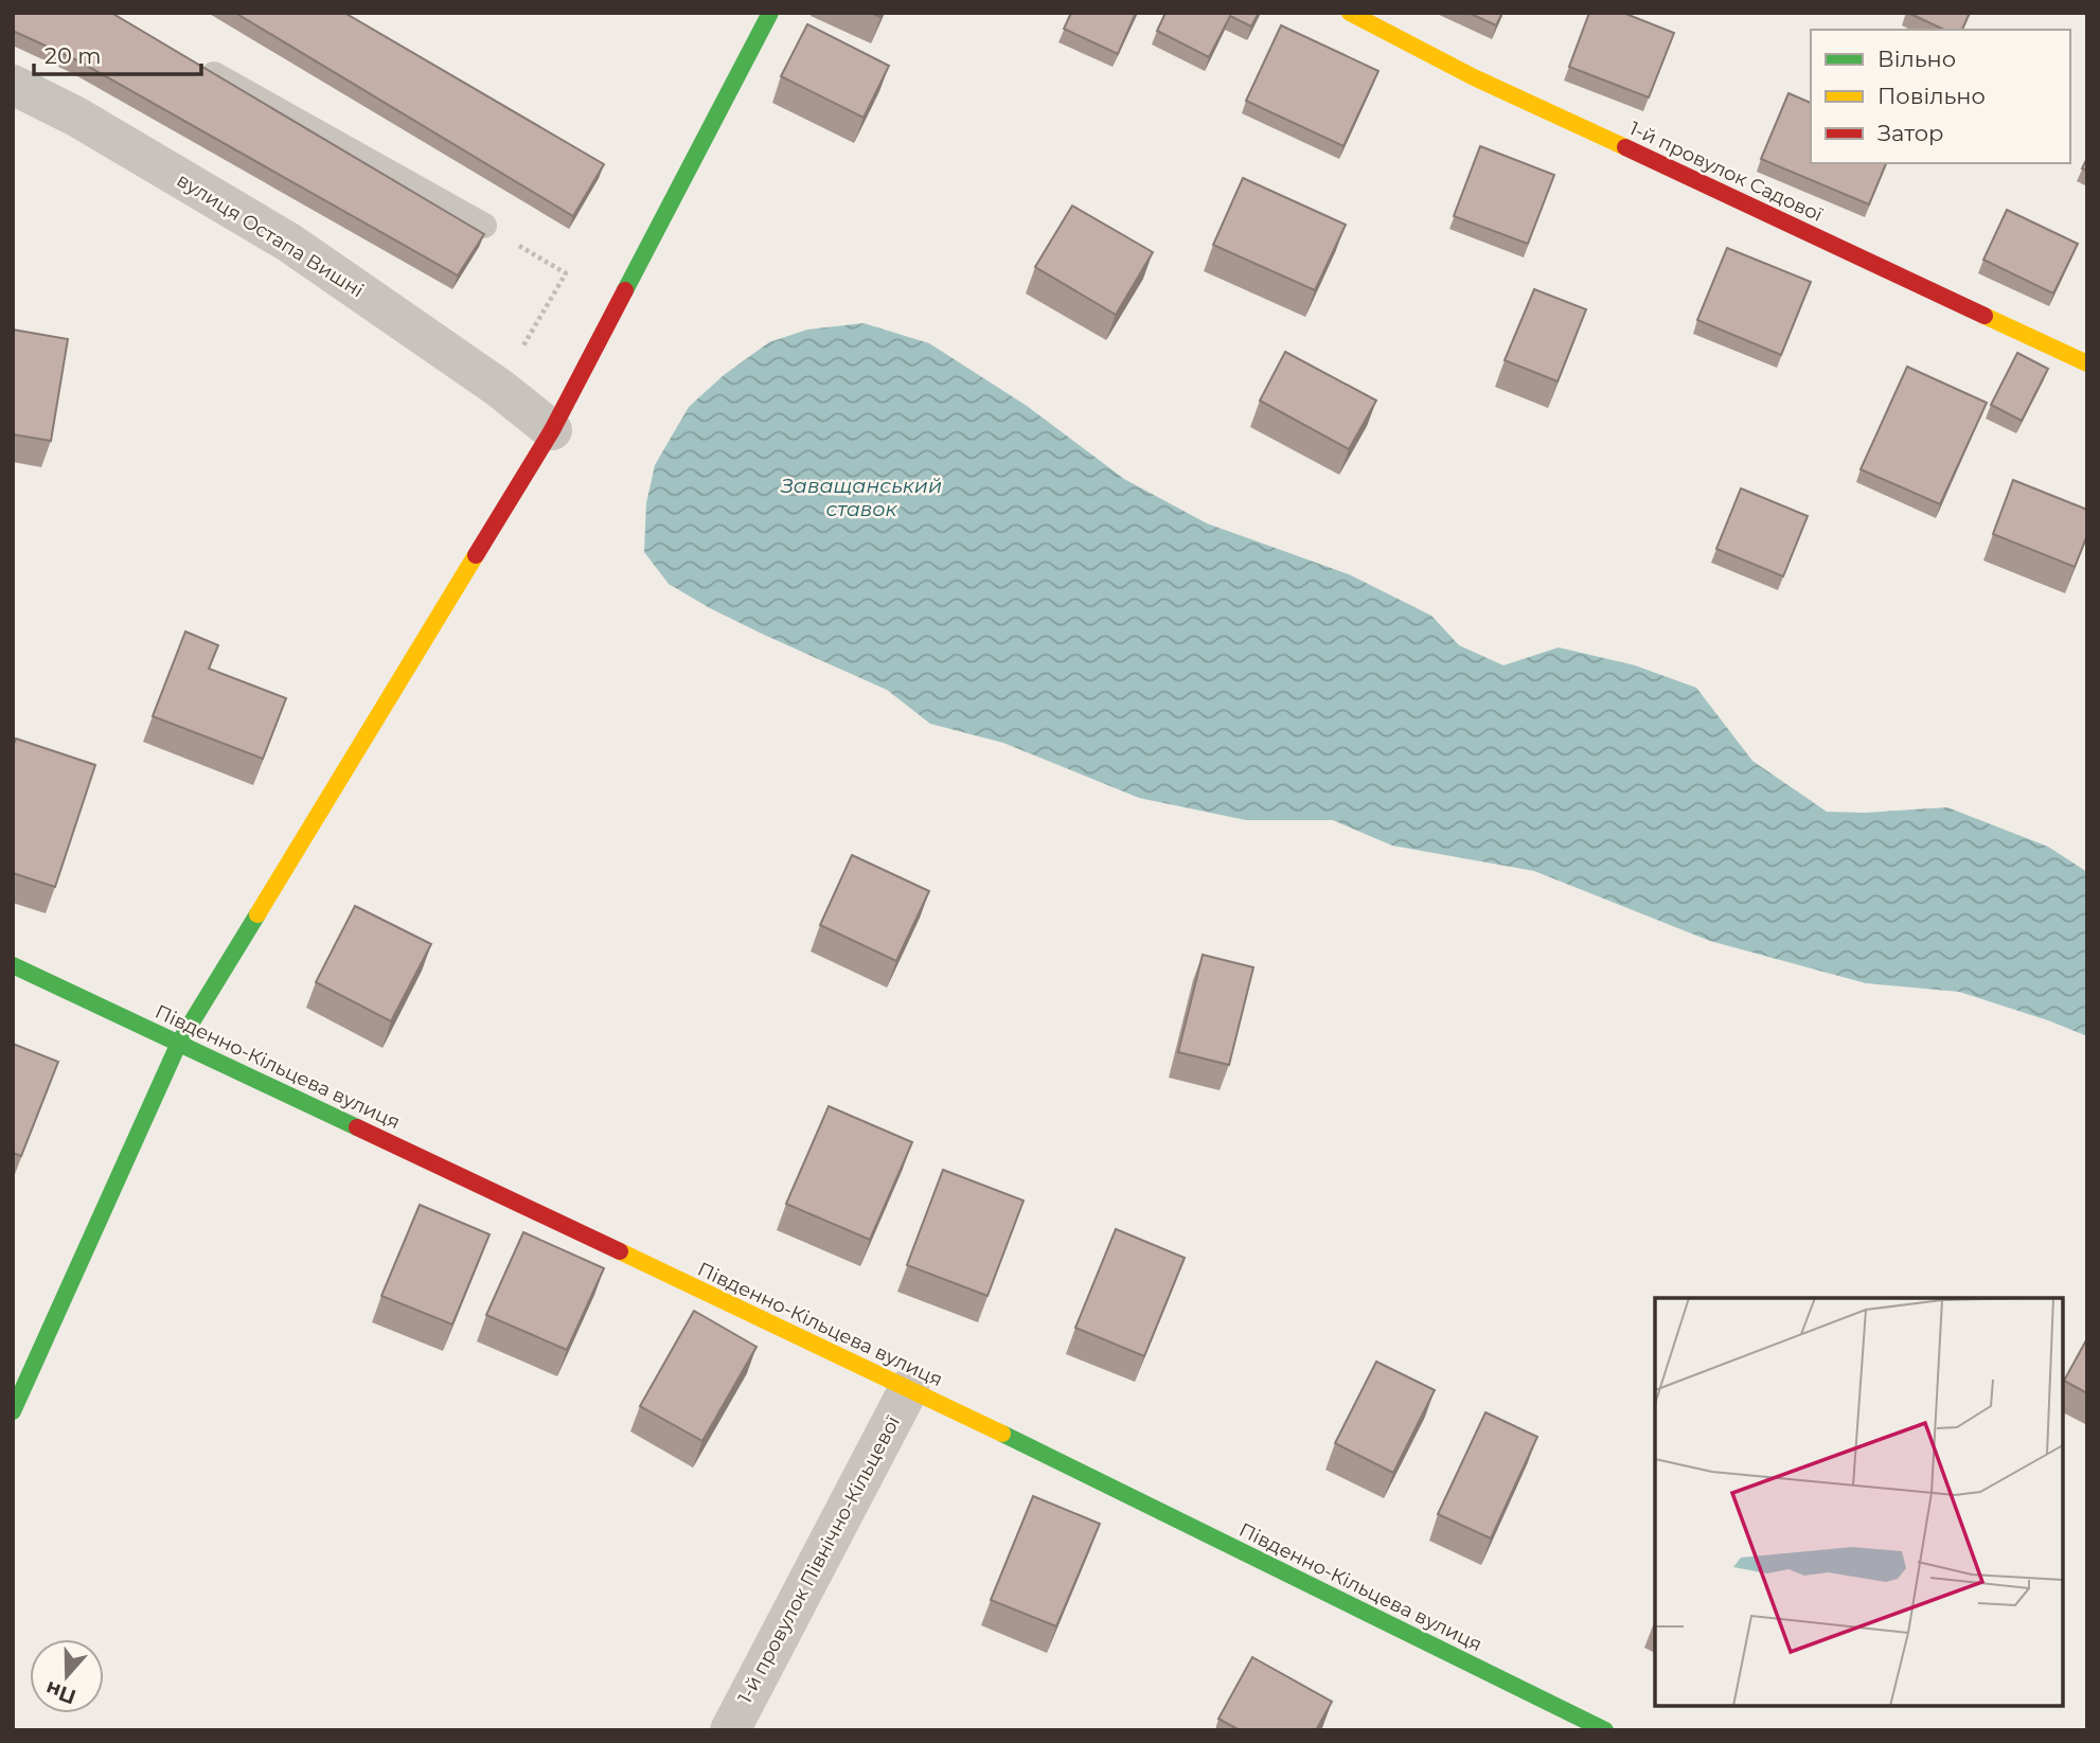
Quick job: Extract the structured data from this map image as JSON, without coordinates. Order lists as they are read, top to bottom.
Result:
{
  "streets": {
    "street": [
      "1-й провулок Садової",
      "вулиця Остапа Вишні",
      "Південно-Кільцева вулиця",
      "1-й провулок Північно-Кільцевої"
    ]
  },
  "crossings": [
    ["Південно-Кільцева вулиця", "1-й провулок Північно-Кільцевої"]
  ],
  "water": ["Заващанський ставок"],
  "legend": ["Вільно", "Повільно", "Затор"],
  "scale_bar": "20 m",
  "north": "bottom"
}
